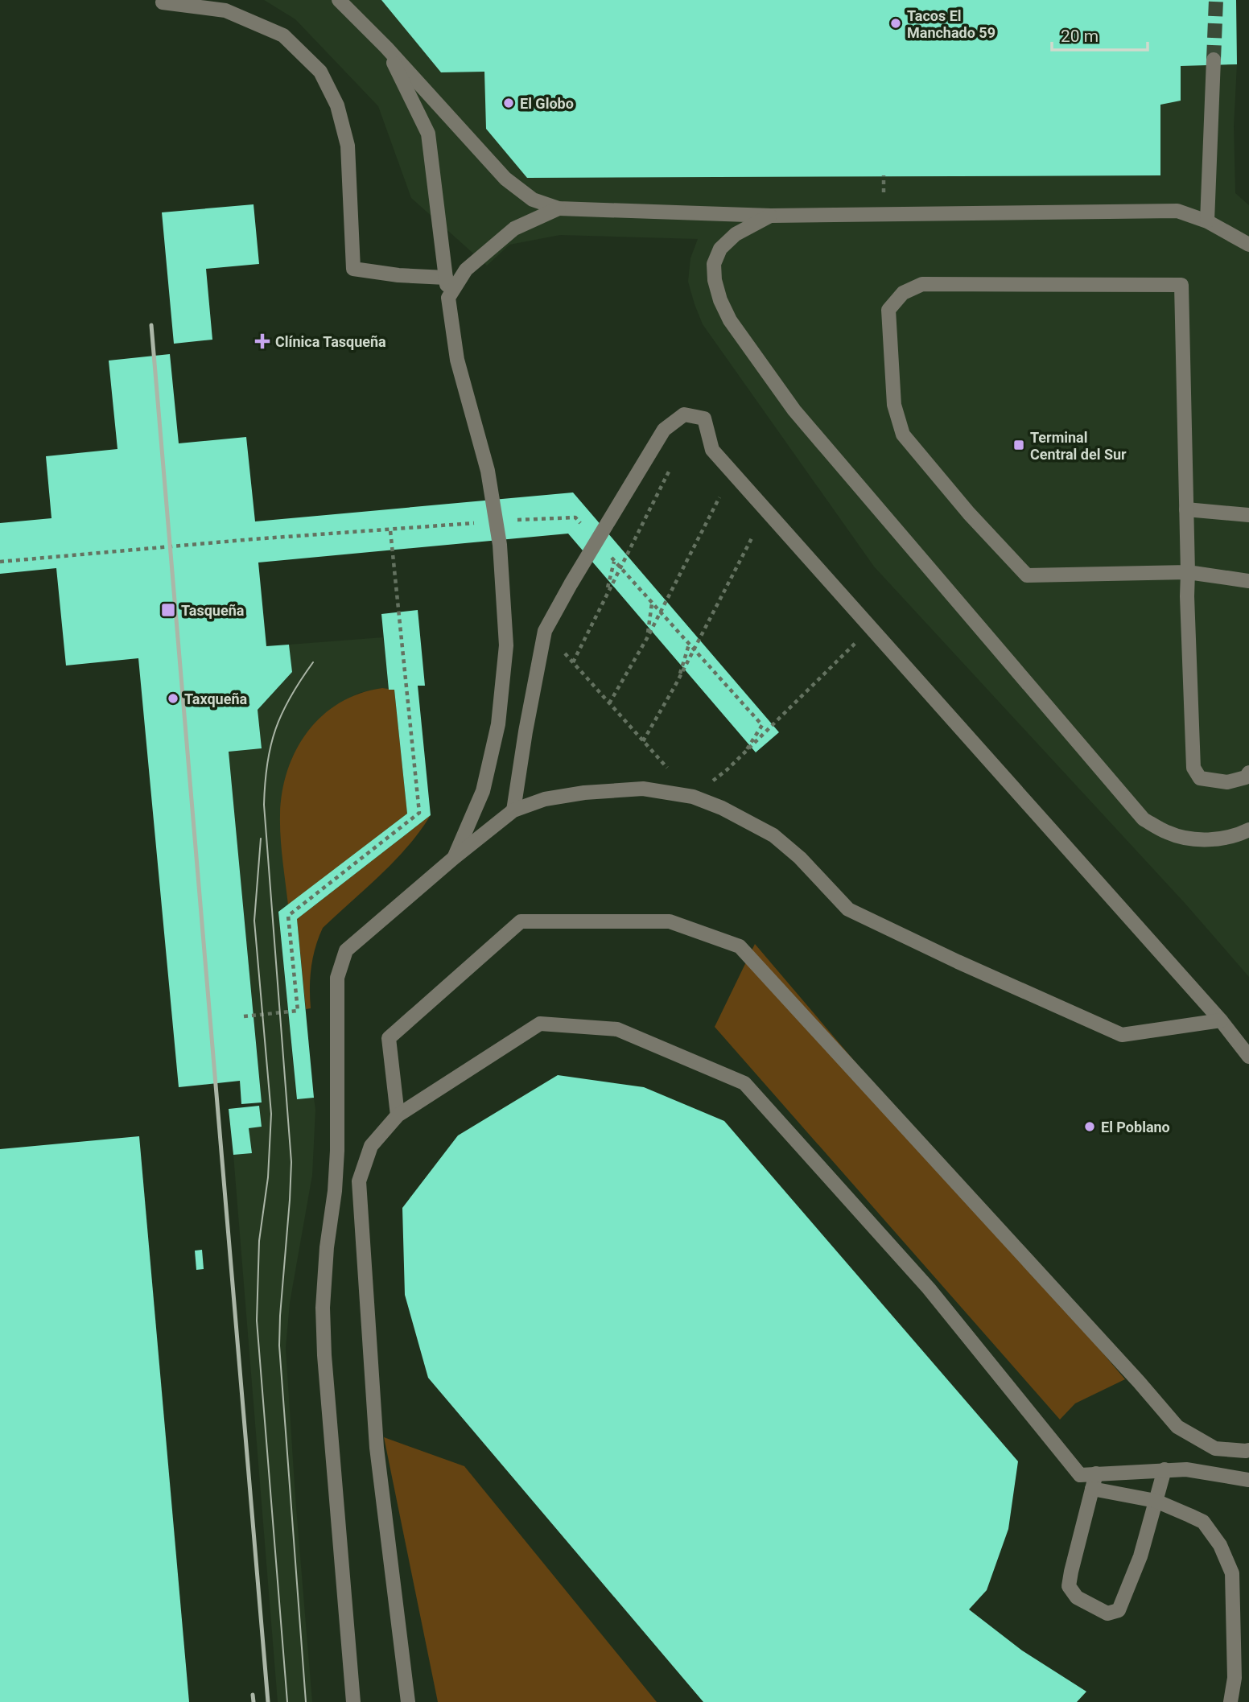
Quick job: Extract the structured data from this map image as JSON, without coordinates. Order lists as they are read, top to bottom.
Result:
{
  "places": {
    "other": [
      "Tacos El Manchado 59",
      "El Globo",
      "Taxqueña",
      "El Poblano"
    ],
    "health": ["Clínica Tasqueña"],
    "transit": ["Terminal Central del Sur", "Tasqueña"]
  },
  "scale_bar": "20 m"
}
